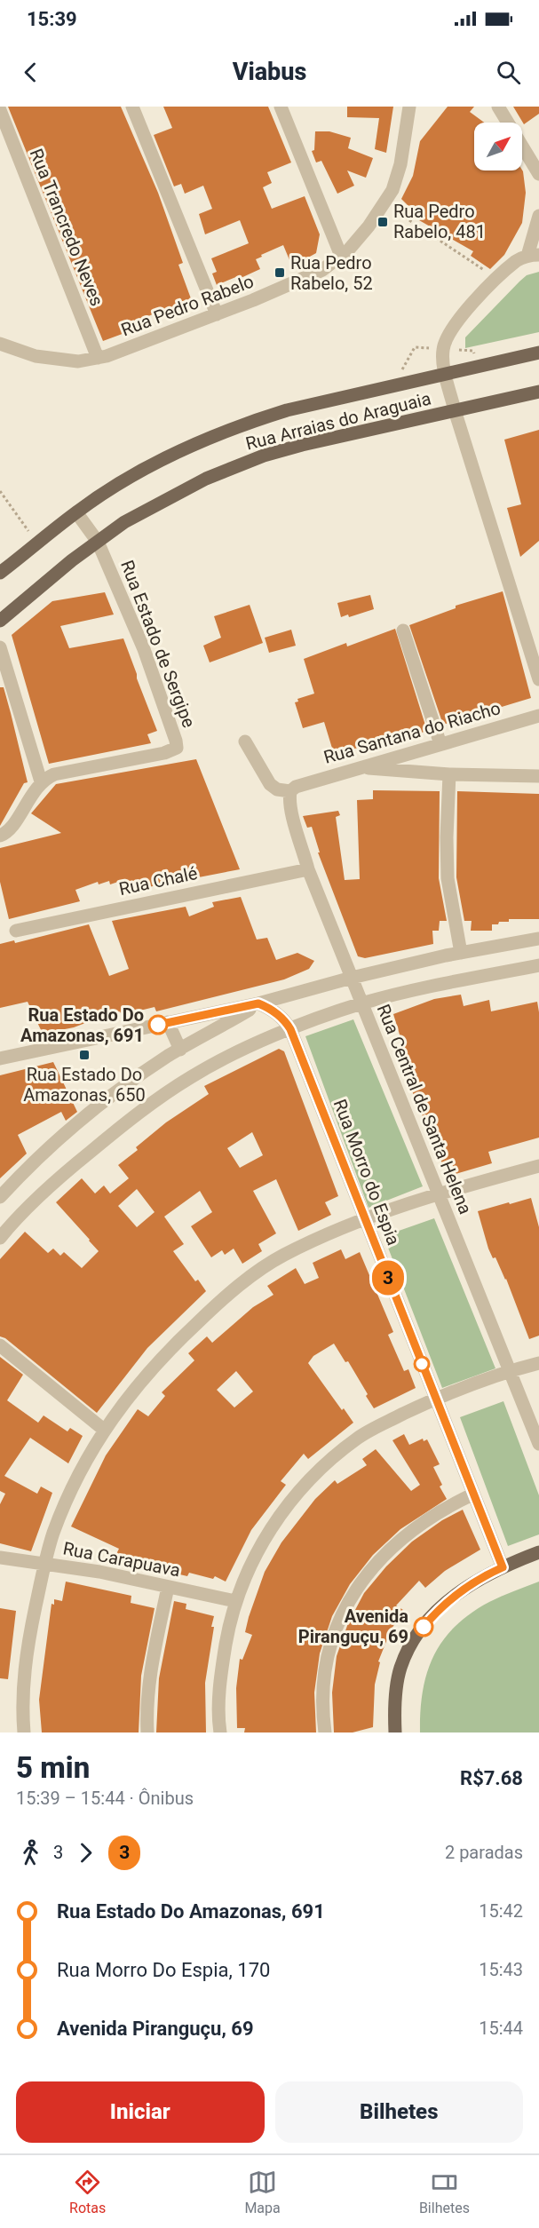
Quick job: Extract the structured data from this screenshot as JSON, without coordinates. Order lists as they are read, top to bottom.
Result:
{
  "streets": {
    "main road": ["Rua Arraias do Araguaia"],
    "street": [
      "Rua Trancredo Neves",
      "Rua Pedro Rabelo",
      "Rua Estado de Sergipe",
      "Rua Santana do Riacho",
      "Rua Chalé",
      "Rua Central de Santa Helena",
      "Rua Morro do Espia",
      "Rua Carapuava"
    ]
  },
  "crossings": [
    ["Rua Trancredo Neves", "Rua Pedro Rabelo"],
    ["Rua Arraias do Araguaia", "Rua Estado de Sergipe"],
    ["Rua Santana do Riacho", "Rua Central de Santa Helena"],
    ["Rua Chalé", "Rua Central de Santa Helena"]
  ],
  "places": {
    "transit": ["Rua Pedro Rabelo, 481", "Rua Pedro Rabelo, 52", "Rua Estado Do Amazonas, 650"],
    "other": ["Rua Estado Do Amazonas, 691", "Avenida Piranguçu, 69"]
  },
  "lines": ["bus line 3"],
  "north": "top right",
  "page": {
    "status": "15:39",
    "header": "Viabus",
    "on_map": "3",
    "heading": ["5 min", "15:39 – 15:44 · Ônibus", "R$7.68"],
    "legs": ["3", "3", "2 paradas"],
    "list": [
      {
        "name": "Rua Estado Do Amazonas, 691",
        "value": "15:42"
      },
      {
        "name": "Rua Morro Do Espia, 170",
        "value": "15:43"
      },
      {
        "name": "Avenida Piranguçu, 69",
        "value": "15:44"
      }
    ],
    "buttons": ["Iniciar", "Bilhetes"],
    "tabs": ["Rotas", "Mapa", "Bilhetes"]
  }
}
